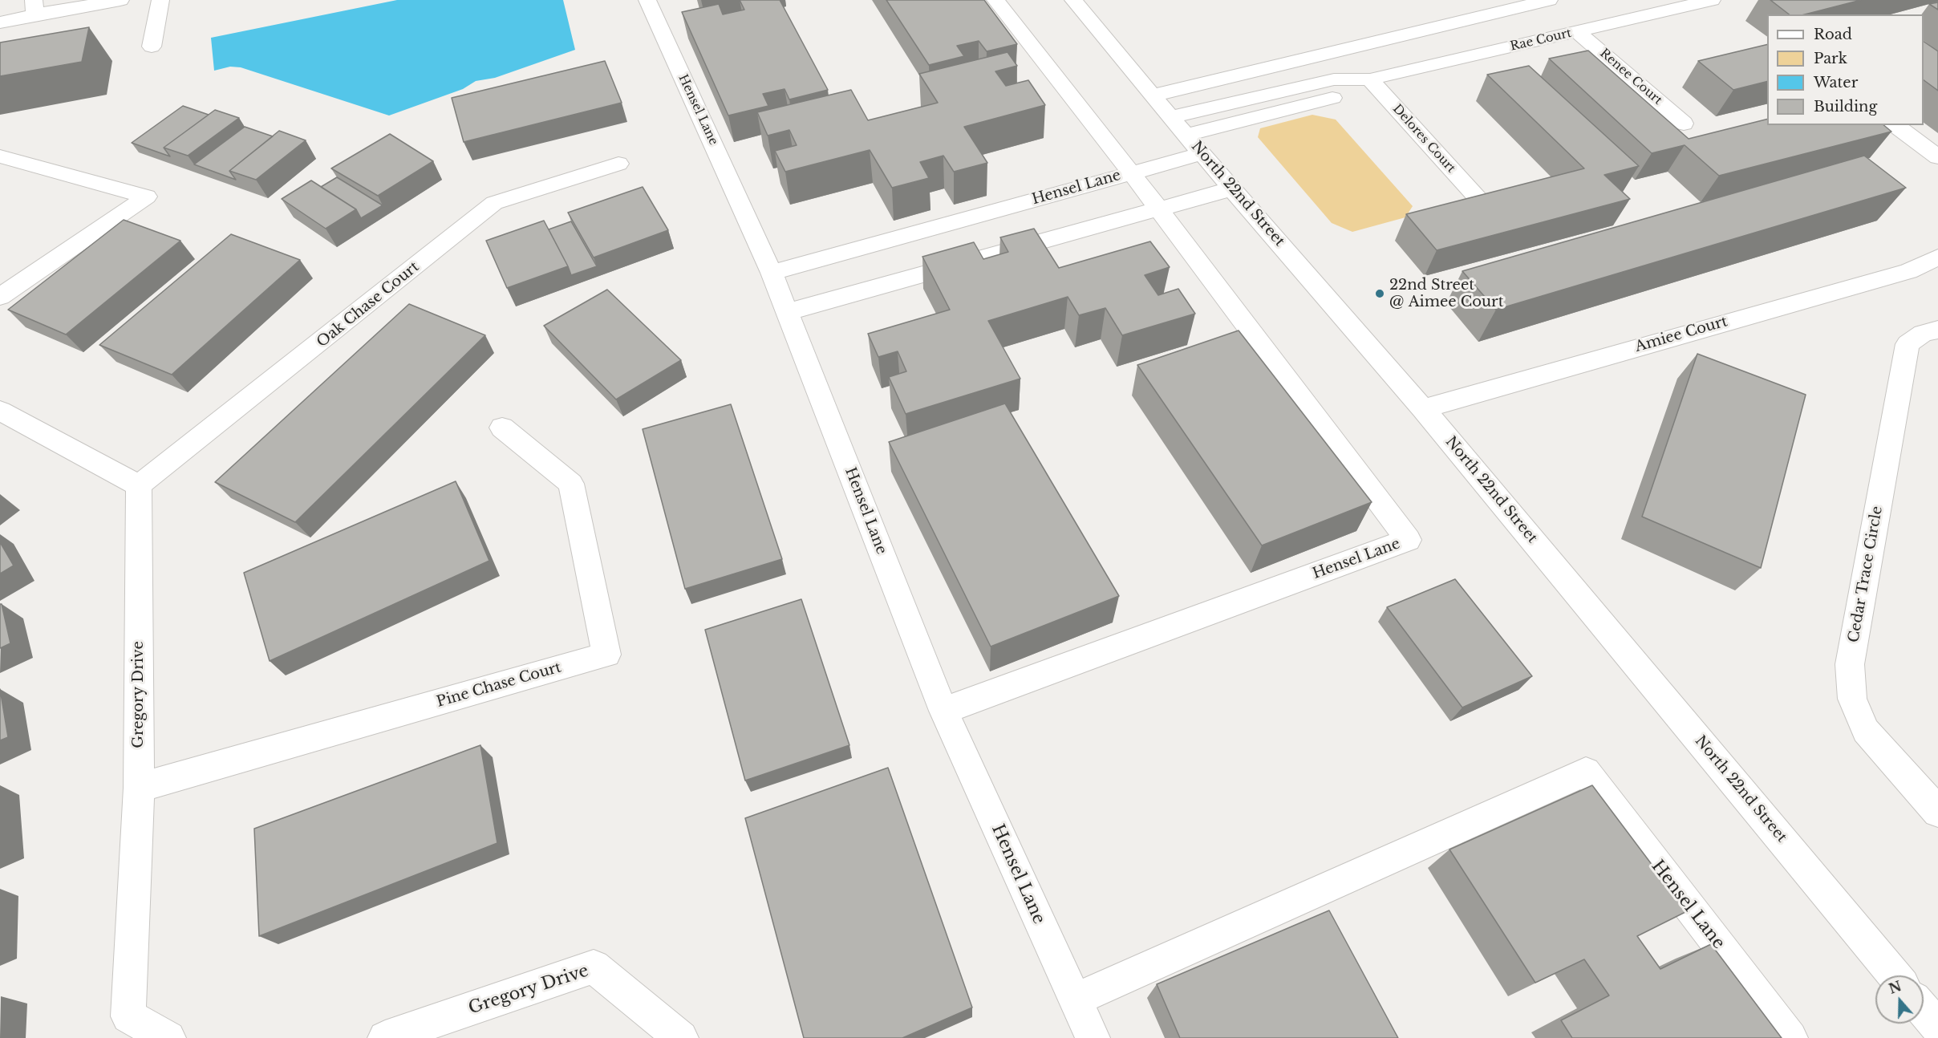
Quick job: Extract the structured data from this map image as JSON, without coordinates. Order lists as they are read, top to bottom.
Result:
{
  "streets": {
    "street": [
      "Rae Court",
      "Renee Court",
      "Hensel Lane",
      "Delores Court",
      "North 22nd Street",
      "Oak Chase Court",
      "Amiee Court",
      "Cedar Trace Circle",
      "Pine Chase Court",
      "Gregory Drive"
    ]
  },
  "crossings": [
    ["Rae Court", "Renee Court"],
    ["Rae Court", "Delores Court"],
    ["Rae Court", "North 22nd Street"],
    ["North 22nd Street", "Amiee Court"],
    ["Oak Chase Court", "Gregory Drive"],
    ["Pine Chase Court", "Gregory Drive"]
  ],
  "places": ["22nd Street @ Aimee Court"],
  "legend": [
    "Road",
    "Park",
    "Water",
    "Building"
  ],
  "north": "top"
}
